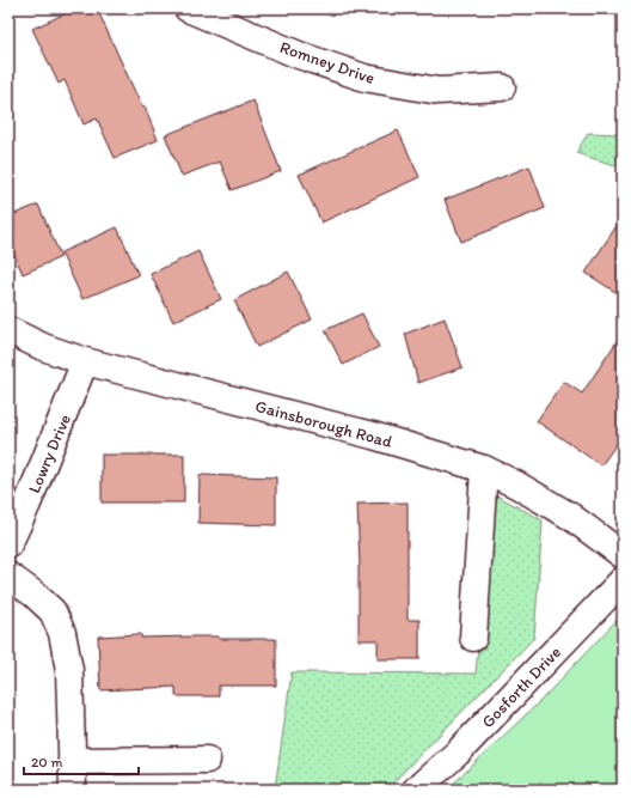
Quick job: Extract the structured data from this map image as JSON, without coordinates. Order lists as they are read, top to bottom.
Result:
{
  "streets": {
    "street": [
      "Romney Drive",
      "Gainsborough Road",
      "Lowry Drive",
      "Gosforth Drive"
    ]
  },
  "crossings": [
    ["Gainsborough Road", "Lowry Drive"]
  ],
  "scale_bar": "20 m"
}
